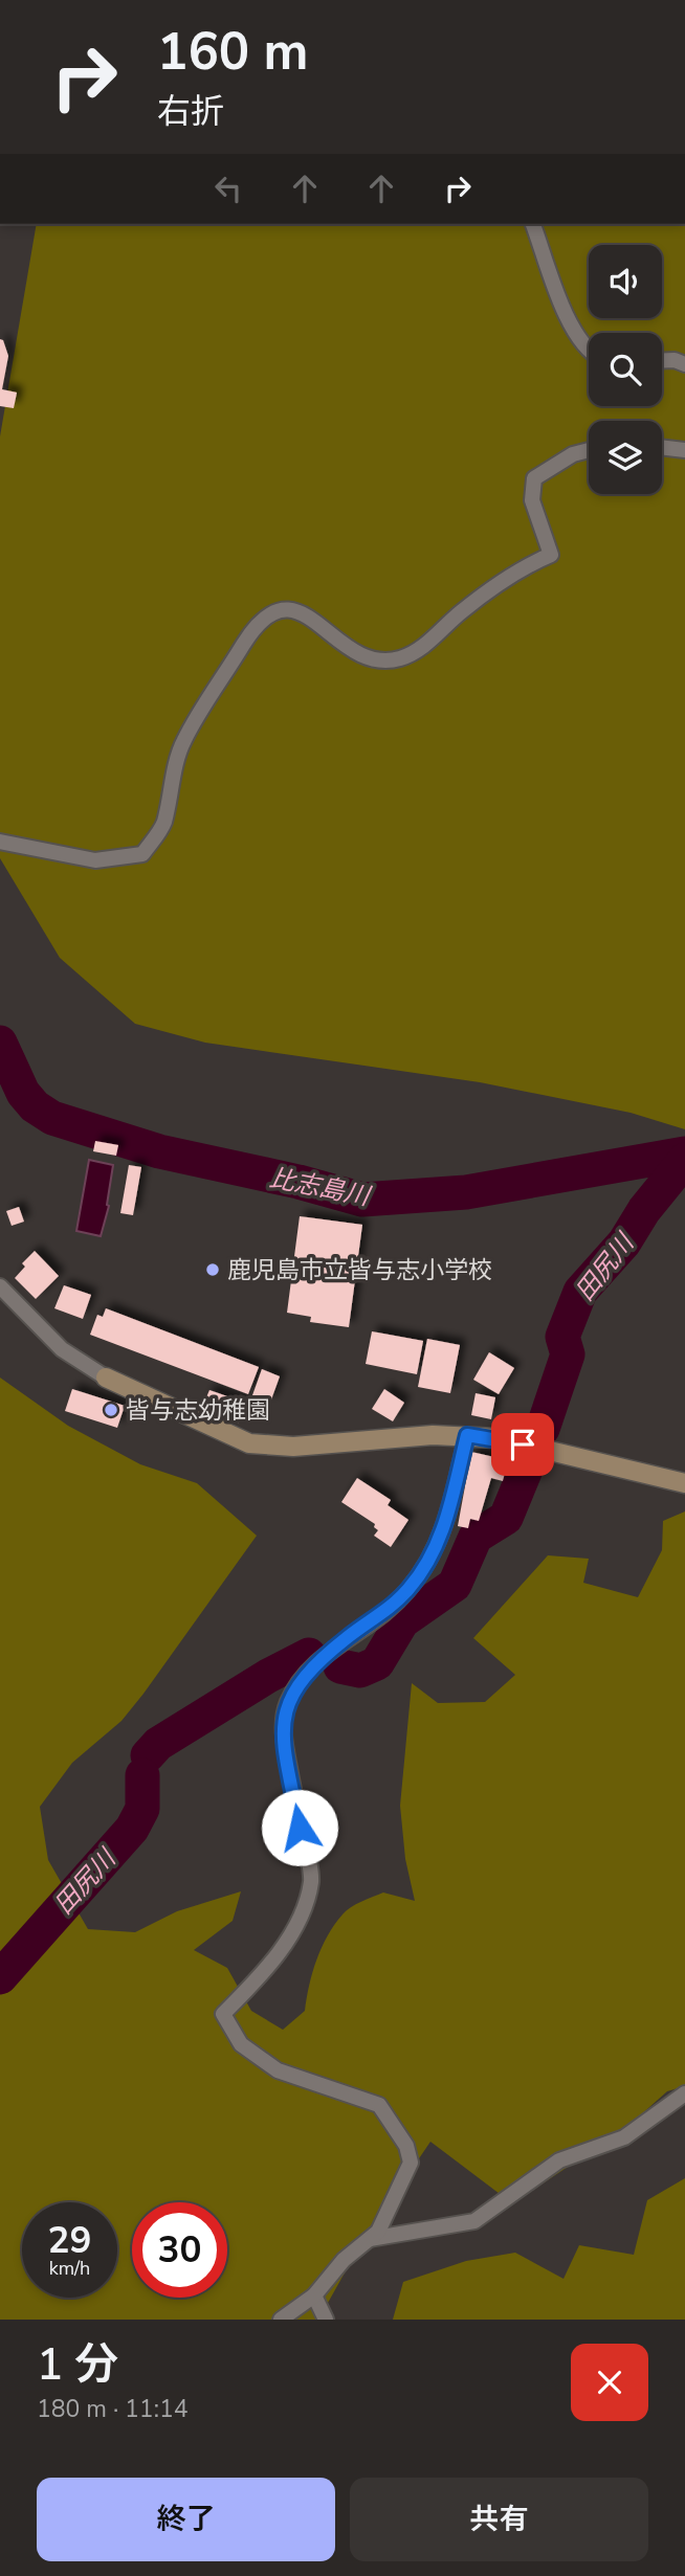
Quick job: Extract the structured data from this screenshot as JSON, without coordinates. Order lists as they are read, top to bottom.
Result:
{
  "water": ["比志島川", "田尻川"],
  "places": ["鹿児島市立皆与志小学校", "皆与志幼稚園"],
  "page": {
    "turn": ["160 m", "右折"],
    "speed": "29 km/h",
    "limit": "30",
    "heading": ["1 分", "180 m · 11:14"],
    "buttons": ["終了", "共有"]
  }
}
